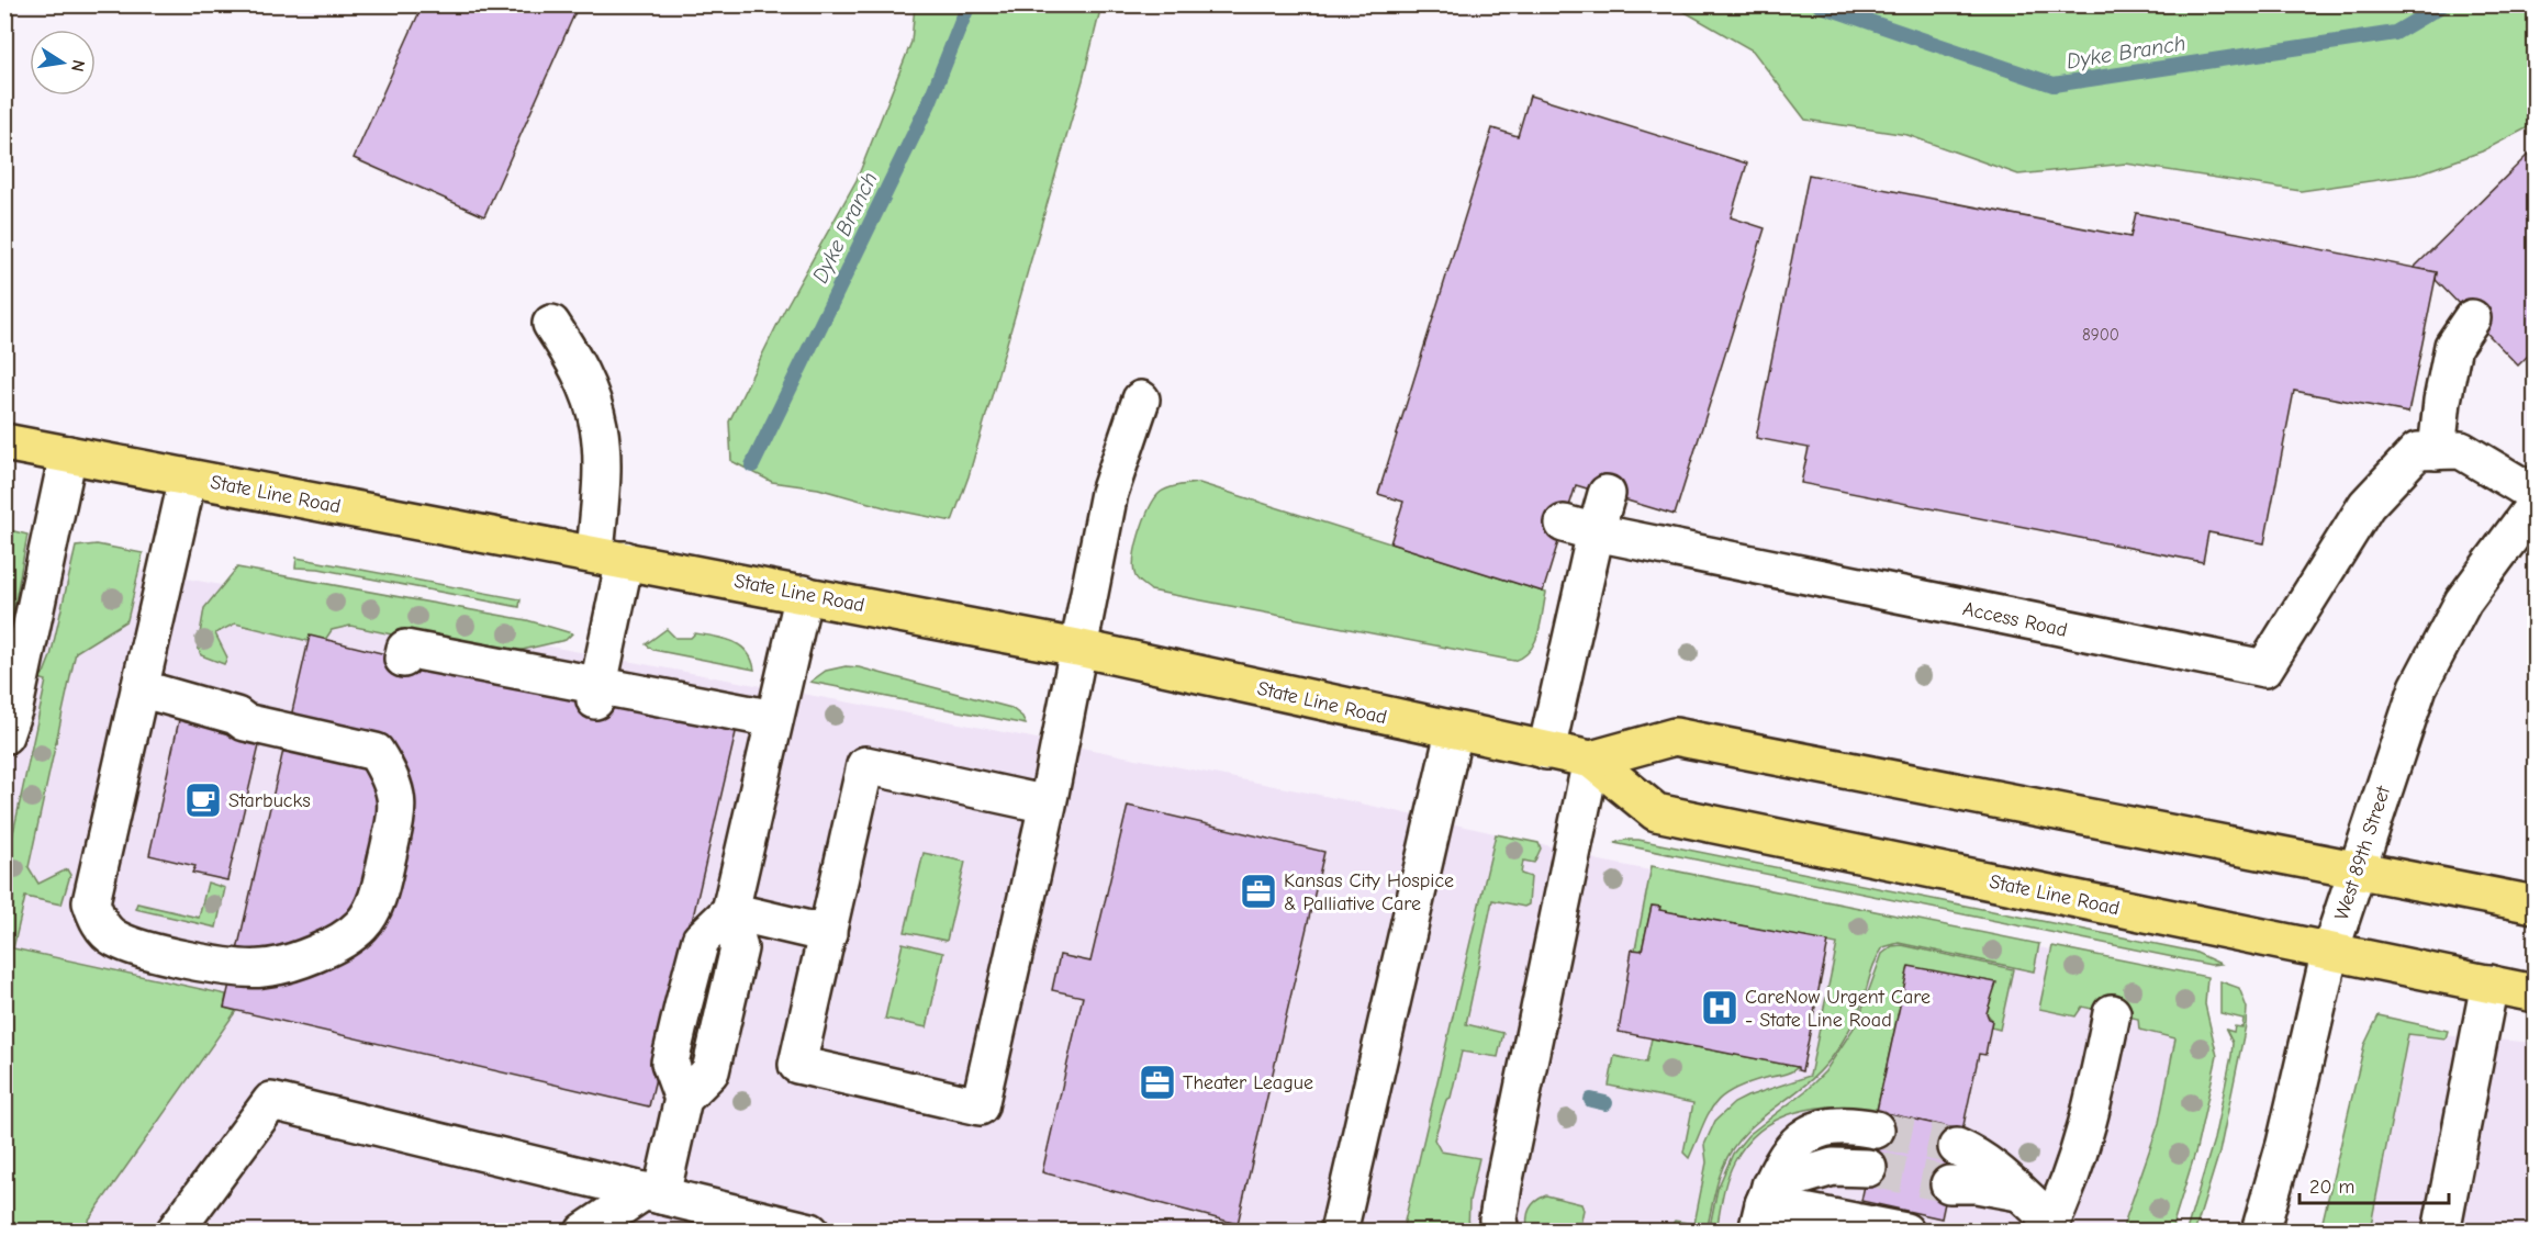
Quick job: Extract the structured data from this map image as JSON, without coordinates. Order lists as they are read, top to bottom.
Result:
{
  "streets": {
    "main road": ["State Line Road"],
    "street": ["Access Road", "West 89th Street"]
  },
  "crossings": [
    ["State Line Road", "West 89th Street"]
  ],
  "water": ["Dyke Branch"],
  "places": {
    "cafe": ["Starbucks"],
    "office": ["Kansas City Hospice & Palliative Care", "Theater League"],
    "hospital": ["CareNow Urgent Care - State Line Road"]
  },
  "house_numbers": ["8900"],
  "scale_bar": "20 m",
  "north": "right"
}
